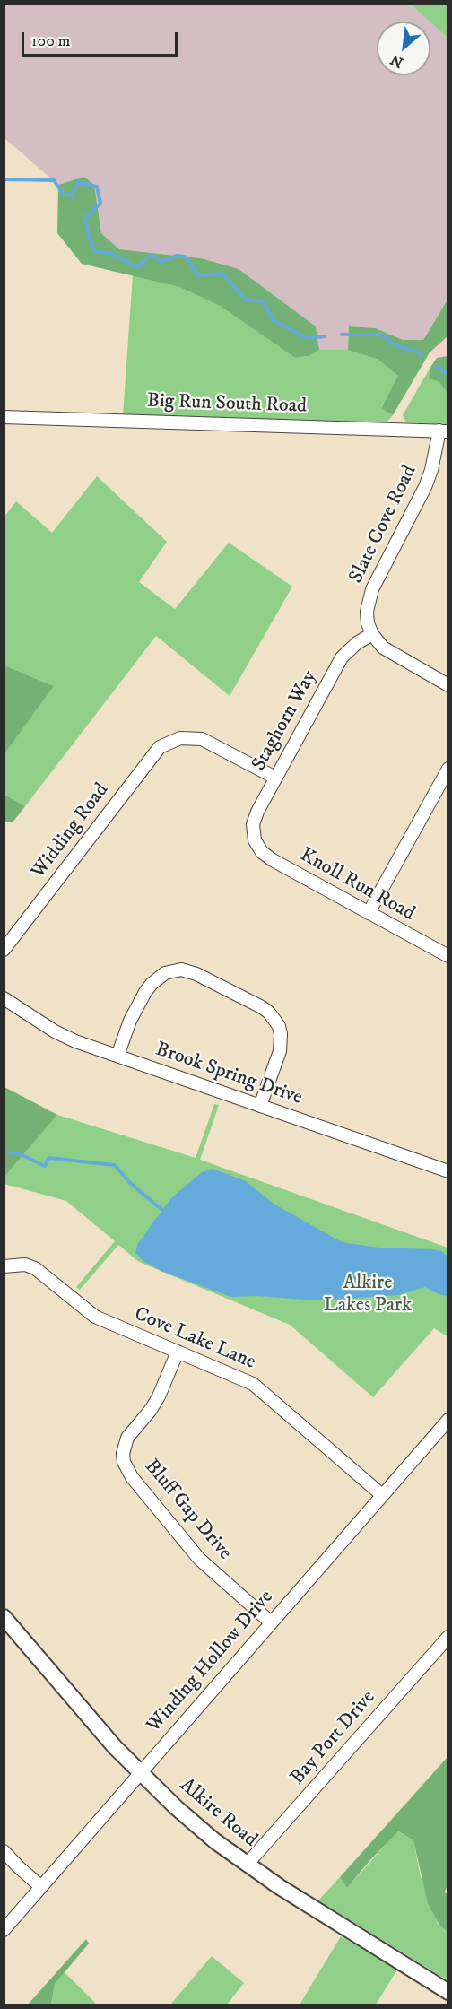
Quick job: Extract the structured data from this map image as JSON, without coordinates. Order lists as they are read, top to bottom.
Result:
{
  "streets": {
    "main road": ["Alkire Road"],
    "street": [
      "Big Run South Road",
      "Slate Cove Road",
      "Staghorn Way",
      "Widding Road",
      "Knoll Run Road",
      "Brook Spring Drive",
      "Cove Lake Lane",
      "Bluff Gap Drive",
      "Winding Hollow Drive",
      "Bay Port Drive"
    ]
  },
  "crossings": [
    ["Big Run South Road", "Slate Cove Road"],
    ["Slate Cove Road", "Staghorn Way"],
    ["Staghorn Way", "Widding Road"],
    ["Staghorn Way", "Knoll Run Road"],
    ["Cove Lake Lane", "Bluff Gap Drive"],
    ["Cove Lake Lane", "Winding Hollow Drive"],
    ["Bluff Gap Drive", "Winding Hollow Drive"],
    ["Winding Hollow Drive", "Alkire Road"],
    ["Bay Port Drive", "Alkire Road"]
  ],
  "parks": ["Alkire Lakes Park"],
  "scale_bar": "100 m",
  "north": "bottom left"
}
